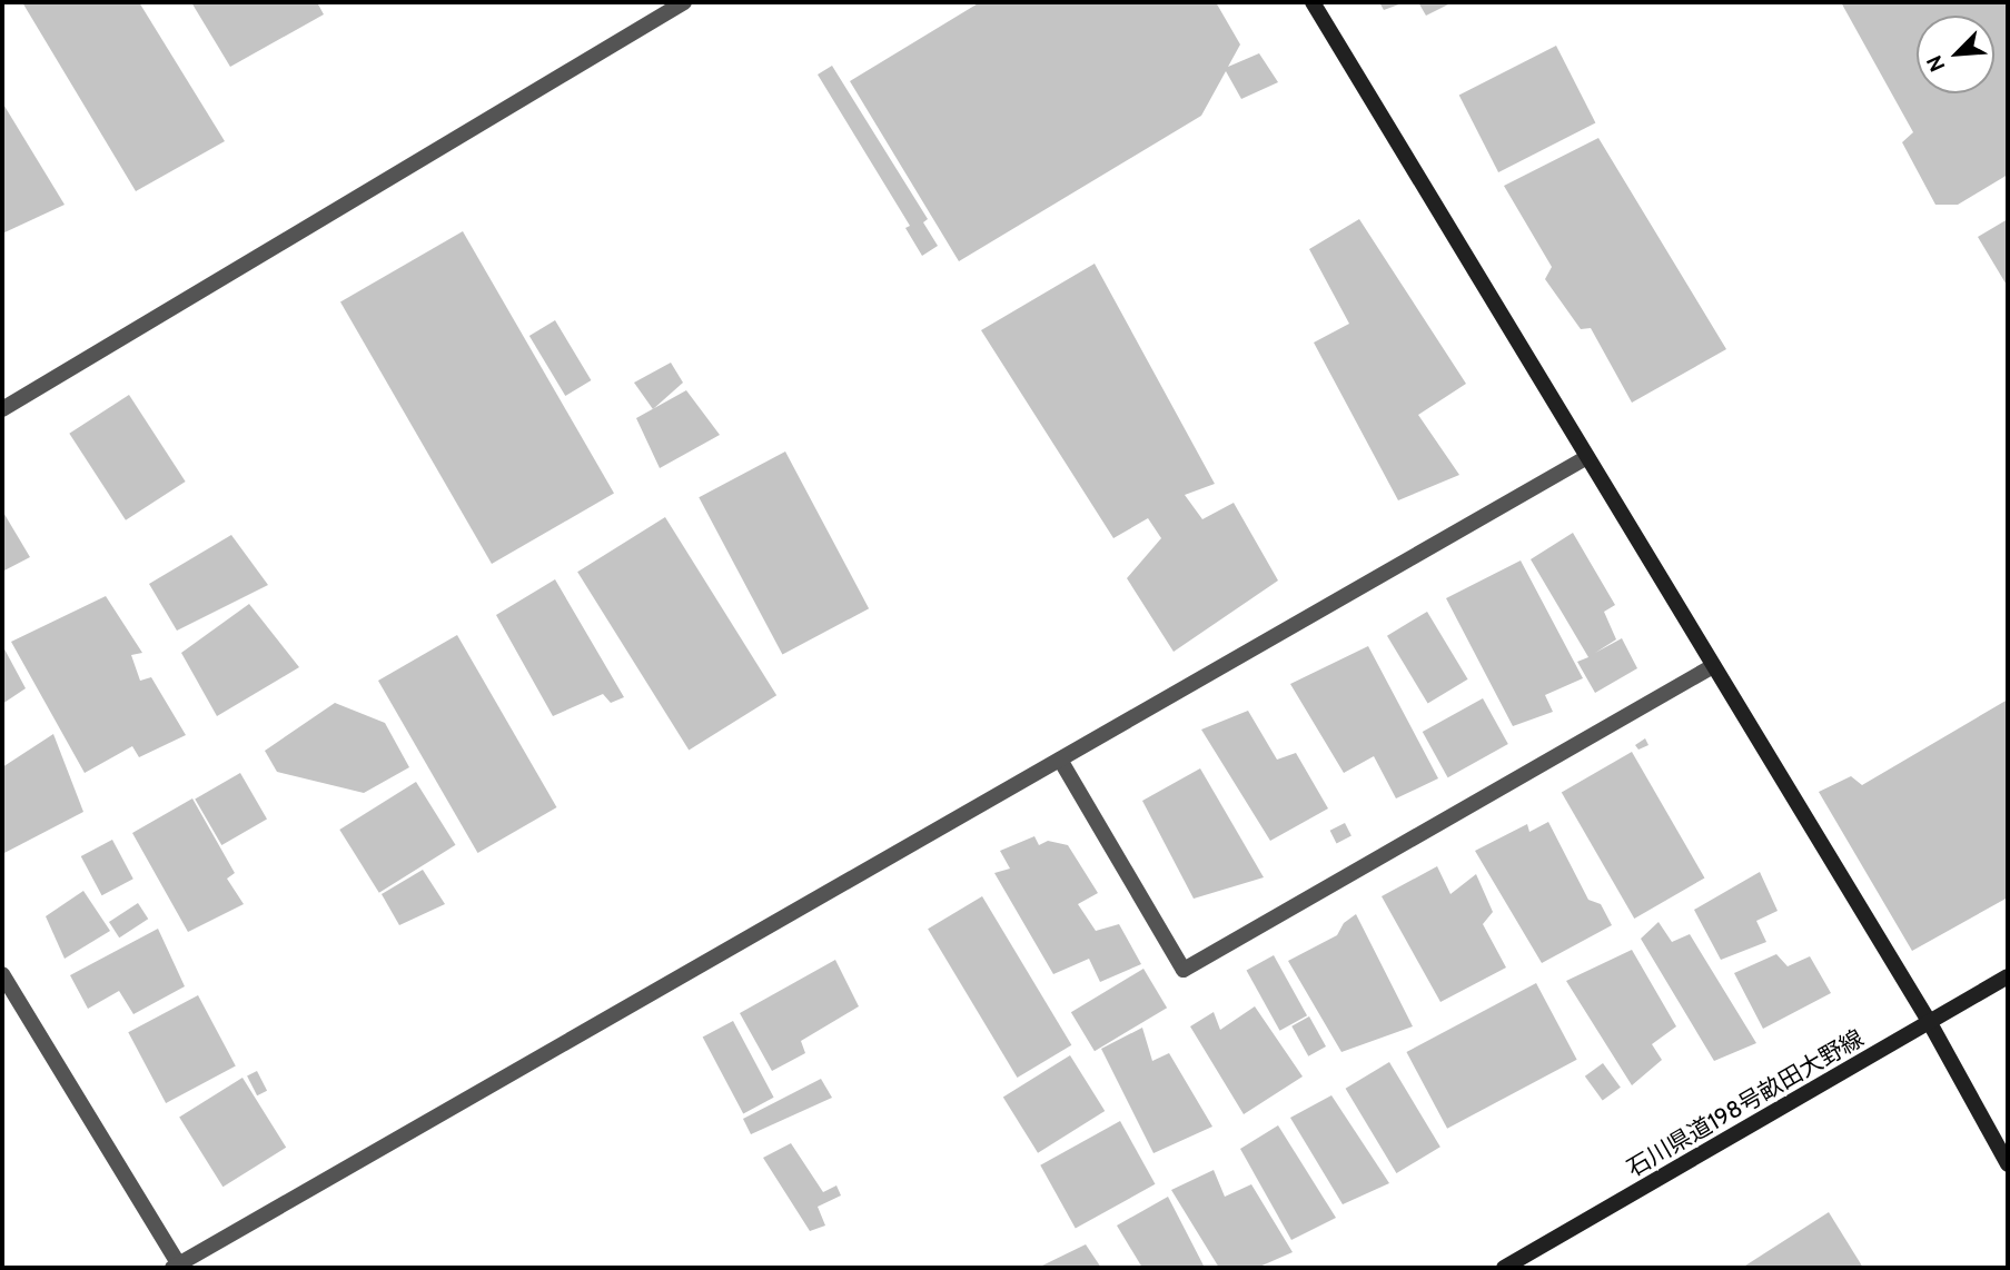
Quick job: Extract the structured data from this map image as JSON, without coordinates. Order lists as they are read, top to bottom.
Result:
{
  "streets": {
    "street": ["石川県道198号畝田大野線"]
  },
  "north": "bottom left"
}
